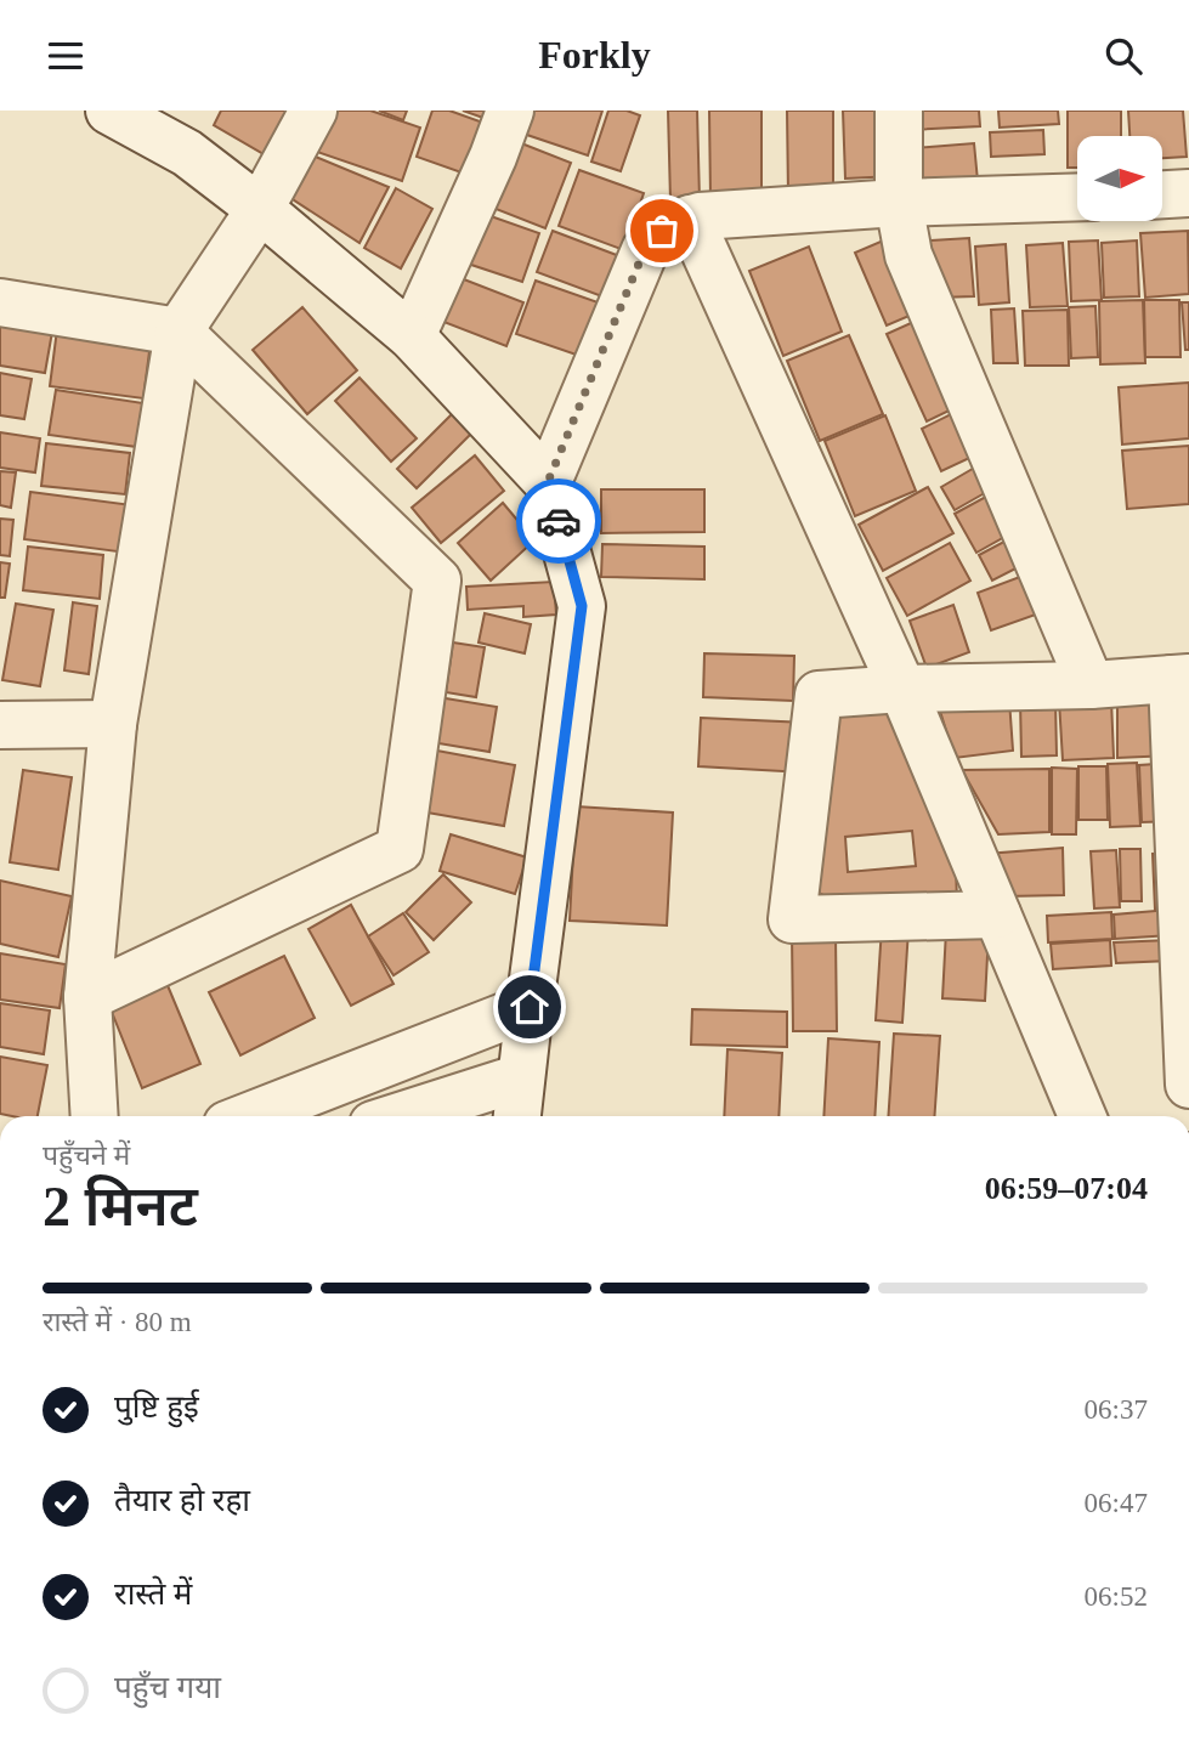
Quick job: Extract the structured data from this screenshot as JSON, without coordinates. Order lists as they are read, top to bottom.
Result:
{
  "north": "right",
  "page": {
    "header": "Forkly",
    "heading": ["2 मिनट", "पहुँचने में", "06:59–07:04"],
    "bar": "रास्ते में · 80 m",
    "list": [
      ["पुष्टि हुई", "06:37"],
      ["तैयार हो रहा", "06:47"],
      ["रास्ते में", "06:52"],
      "पहुँच गया"
    ]
  }
}
